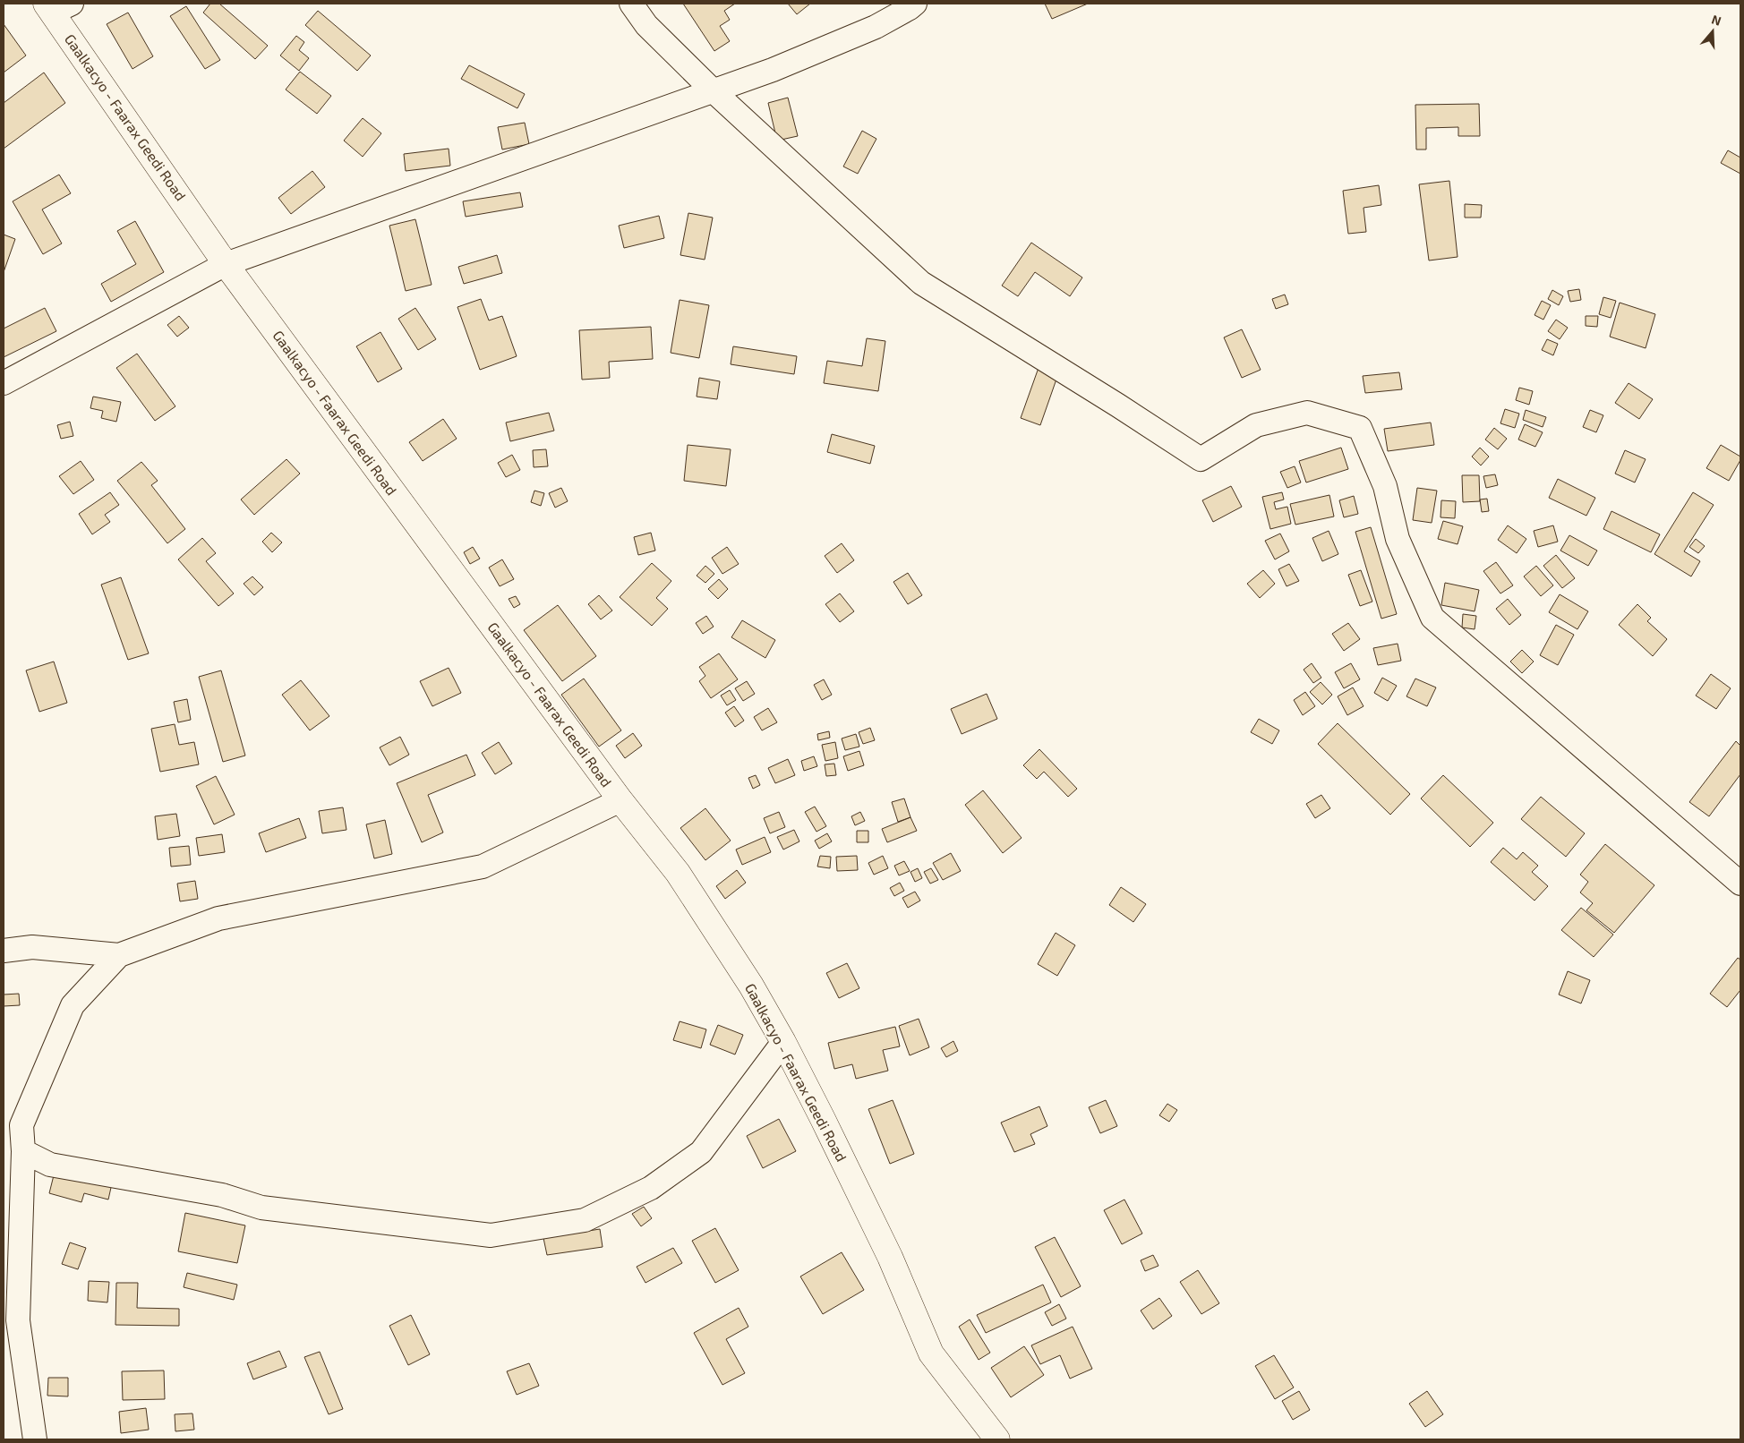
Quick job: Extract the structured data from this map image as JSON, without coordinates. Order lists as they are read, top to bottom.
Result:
{
  "streets": {
    "main road": ["Gaalkacyo - Faarax Geedi Road"]
  },
  "north": "top"
}
